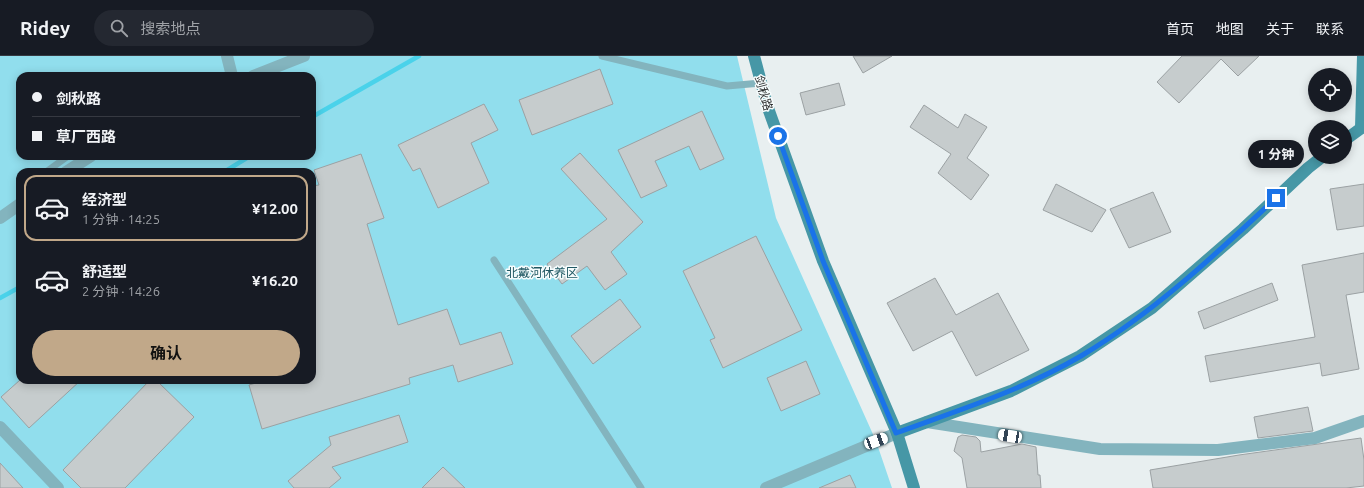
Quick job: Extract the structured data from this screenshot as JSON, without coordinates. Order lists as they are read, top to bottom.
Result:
{
  "streets": {
    "main road": ["剑秋路"]
  },
  "parks": ["北戴河休养区"],
  "page": {
    "header": "Ridey",
    "search": "搜索地点",
    "nav": [
      "首页",
      "地图",
      "关于",
      "联系"
    ],
    "banner": ["剑秋路", "草厂西路"],
    "bubble": "1 分钟",
    "list": [
      {
        "name": "经济型",
        "note": "1 分钟 · 14:25",
        "value": "¥12.00"
      },
      {
        "name": "舒适型",
        "note": "2 分钟 · 14:26",
        "value": "¥16.20"
      }
    ],
    "buttons": "确认"
  }
}
